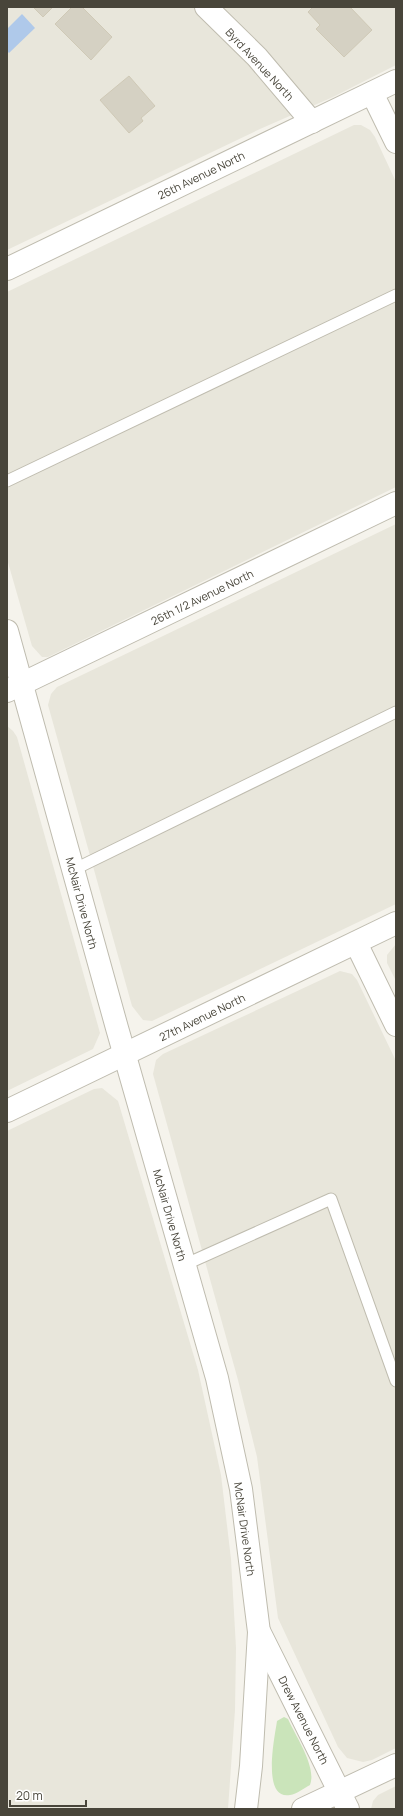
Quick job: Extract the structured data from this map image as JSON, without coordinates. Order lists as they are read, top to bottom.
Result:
{
  "streets": {
    "street": [
      "Byrd Avenue North",
      "26th Avenue North",
      "26th 1/2 Avenue North",
      "McNair Drive North",
      "27th Avenue North",
      "Drew Avenue North"
    ]
  },
  "crossings": [
    ["Byrd Avenue North", "26th Avenue North"],
    ["26th 1/2 Avenue North", "McNair Drive North"],
    ["McNair Drive North", "27th Avenue North"],
    ["McNair Drive North", "Drew Avenue North"]
  ],
  "scale_bar": "20 m"
}
